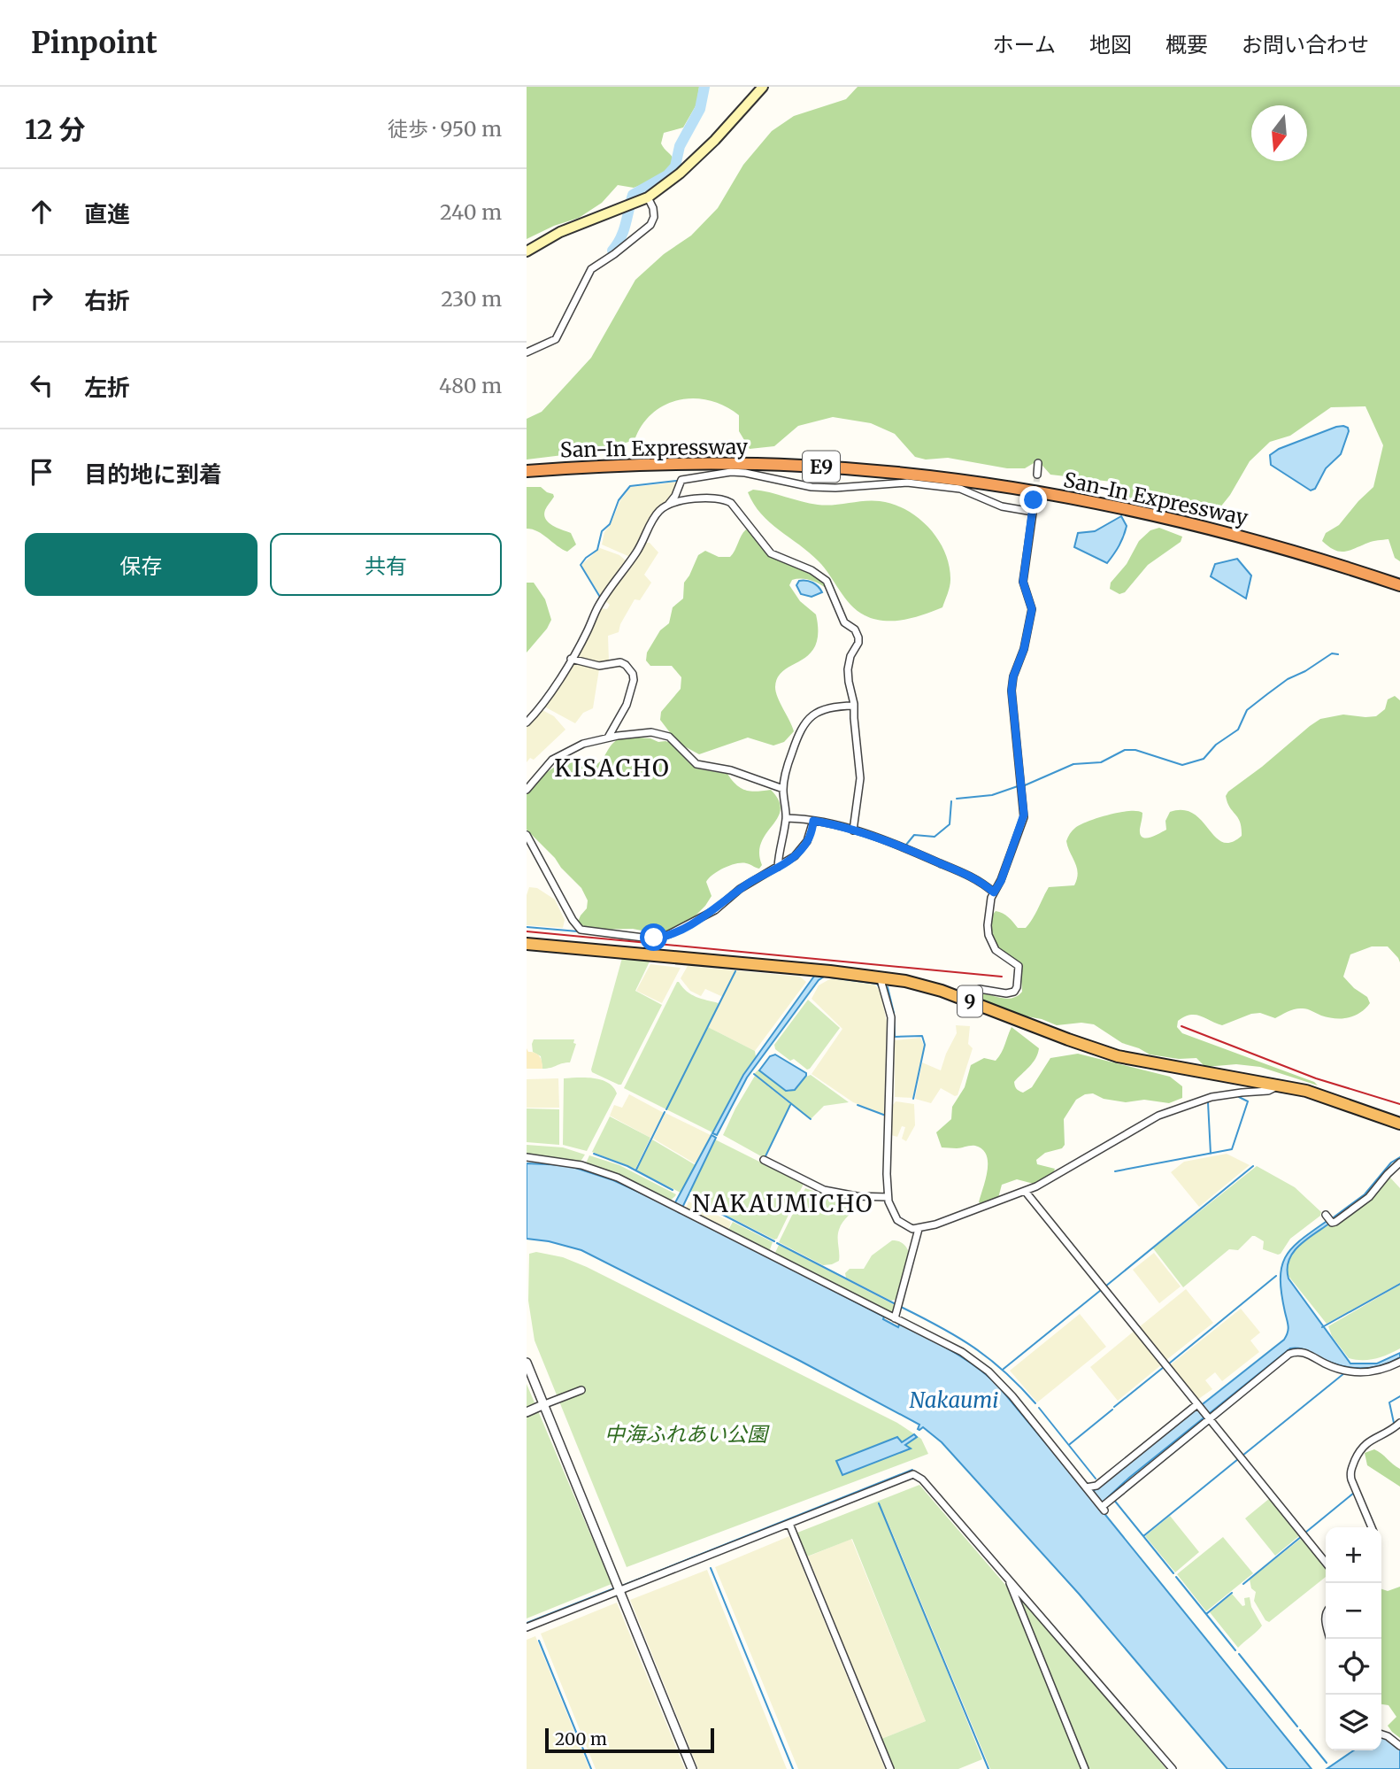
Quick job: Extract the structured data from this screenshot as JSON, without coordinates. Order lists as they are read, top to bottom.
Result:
{
  "streets": {
    "highway": ["San-In Expressway", "E9", "9"]
  },
  "districts": ["KISACHO", "NAKAUMICHO"],
  "water": ["Nakaumi"],
  "parks": ["中海ふれあい公園"],
  "scale_bar": "200 m",
  "north": "bottom",
  "page": {
    "header": "Pinpoint",
    "nav": [
      "ホーム",
      "地図",
      "概要",
      "お問い合わせ"
    ],
    "heading": ["12 分", "徒歩 · 950 m"],
    "list": [
      ["直進", "240 m"],
      ["右折", "230 m"],
      ["左折", "480 m"],
      "目的地に到着"
    ],
    "buttons": ["保存", "共有"],
    "map_buttons": ["+", "−"],
    "scale": "200 m"
  }
}
